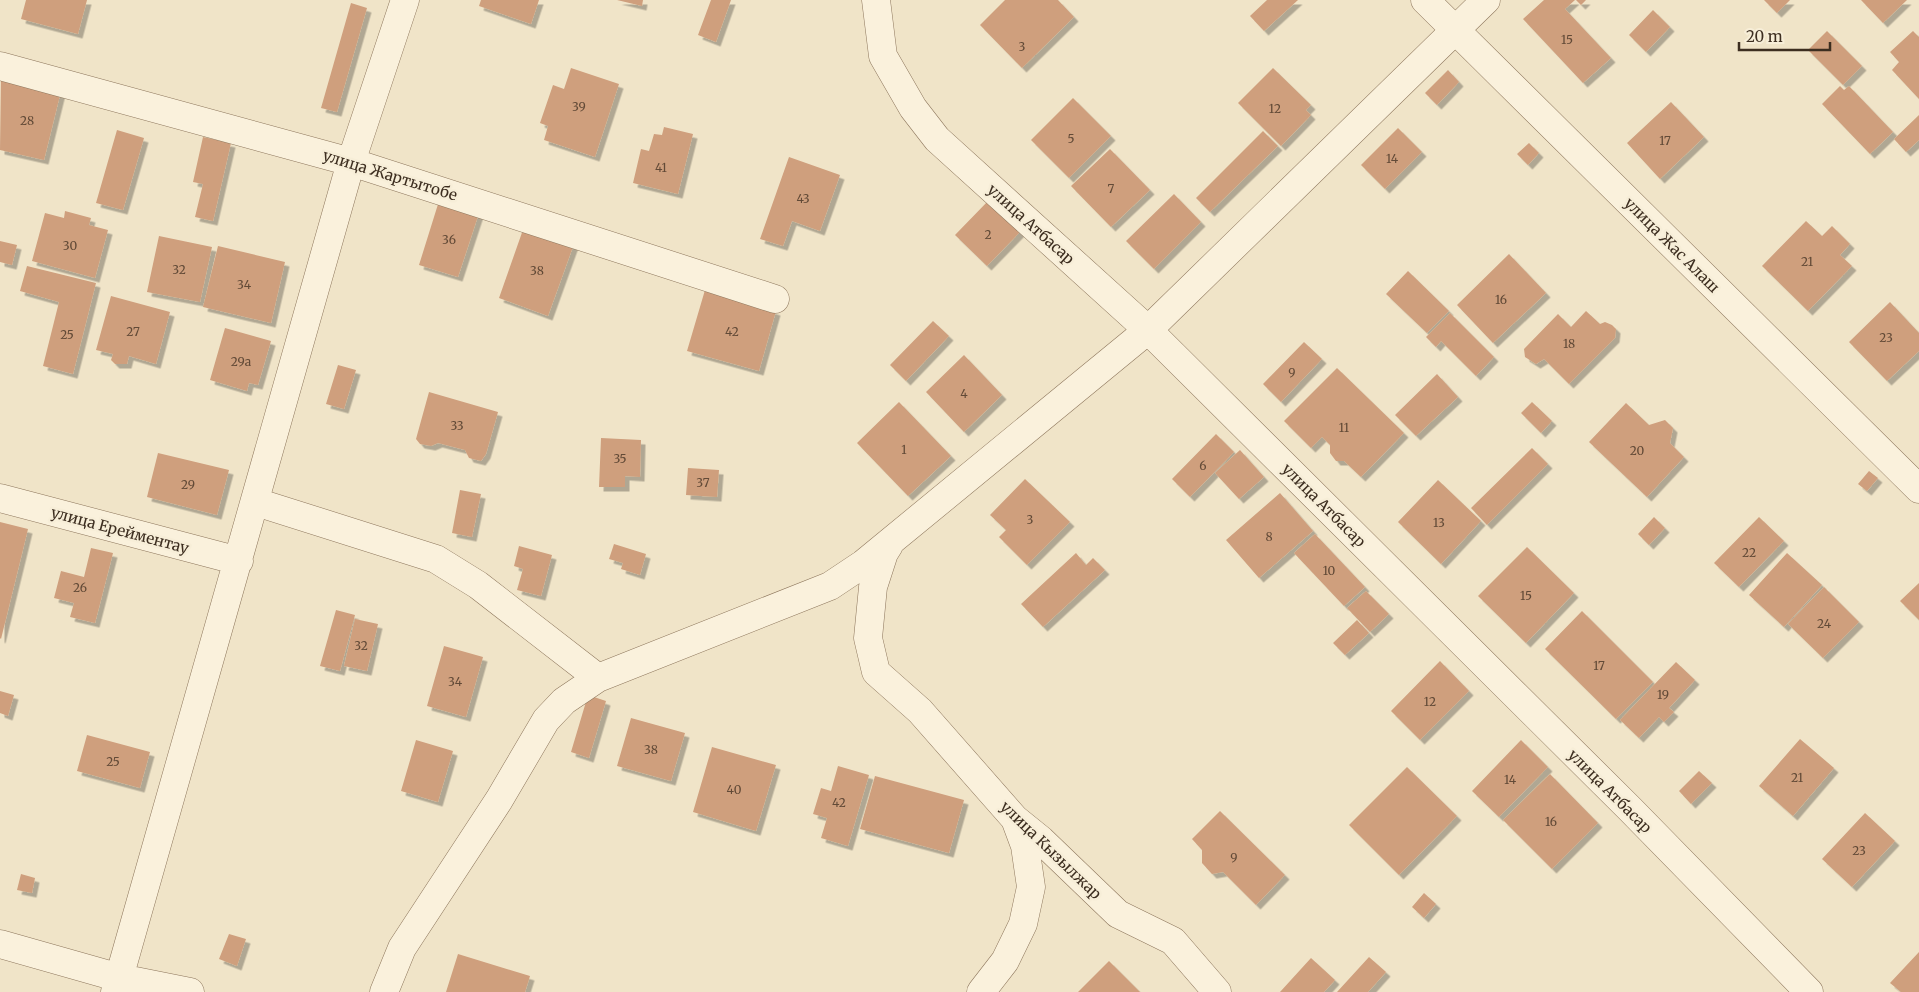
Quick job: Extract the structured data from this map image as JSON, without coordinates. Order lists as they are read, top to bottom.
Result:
{
  "streets": {
    "street": [
      "улица Жартытобе",
      "улица Атбасар",
      "улица Жас Алаш",
      "улица Ерейментау",
      "улица Кызылжар"
    ]
  },
  "house_numbers": [
    "15",
    "3",
    "39",
    "12",
    "28",
    "5",
    "17",
    "14",
    "41",
    "7",
    "43",
    "2",
    "36",
    "30",
    "21",
    "32",
    "38",
    "34",
    "16",
    "27",
    "42",
    "25",
    "23",
    "18",
    "29а",
    "9",
    "4",
    "33",
    "11",
    "1",
    "20",
    "35",
    "6",
    "37",
    "29",
    "3",
    "13",
    "8",
    "22",
    "10",
    "26",
    "15",
    "24",
    "32",
    "17",
    "34",
    "19",
    "12",
    "38",
    "25",
    "21",
    "14",
    "40",
    "42",
    "16",
    "23",
    "9"
  ],
  "scale_bar": "20 m"
}
